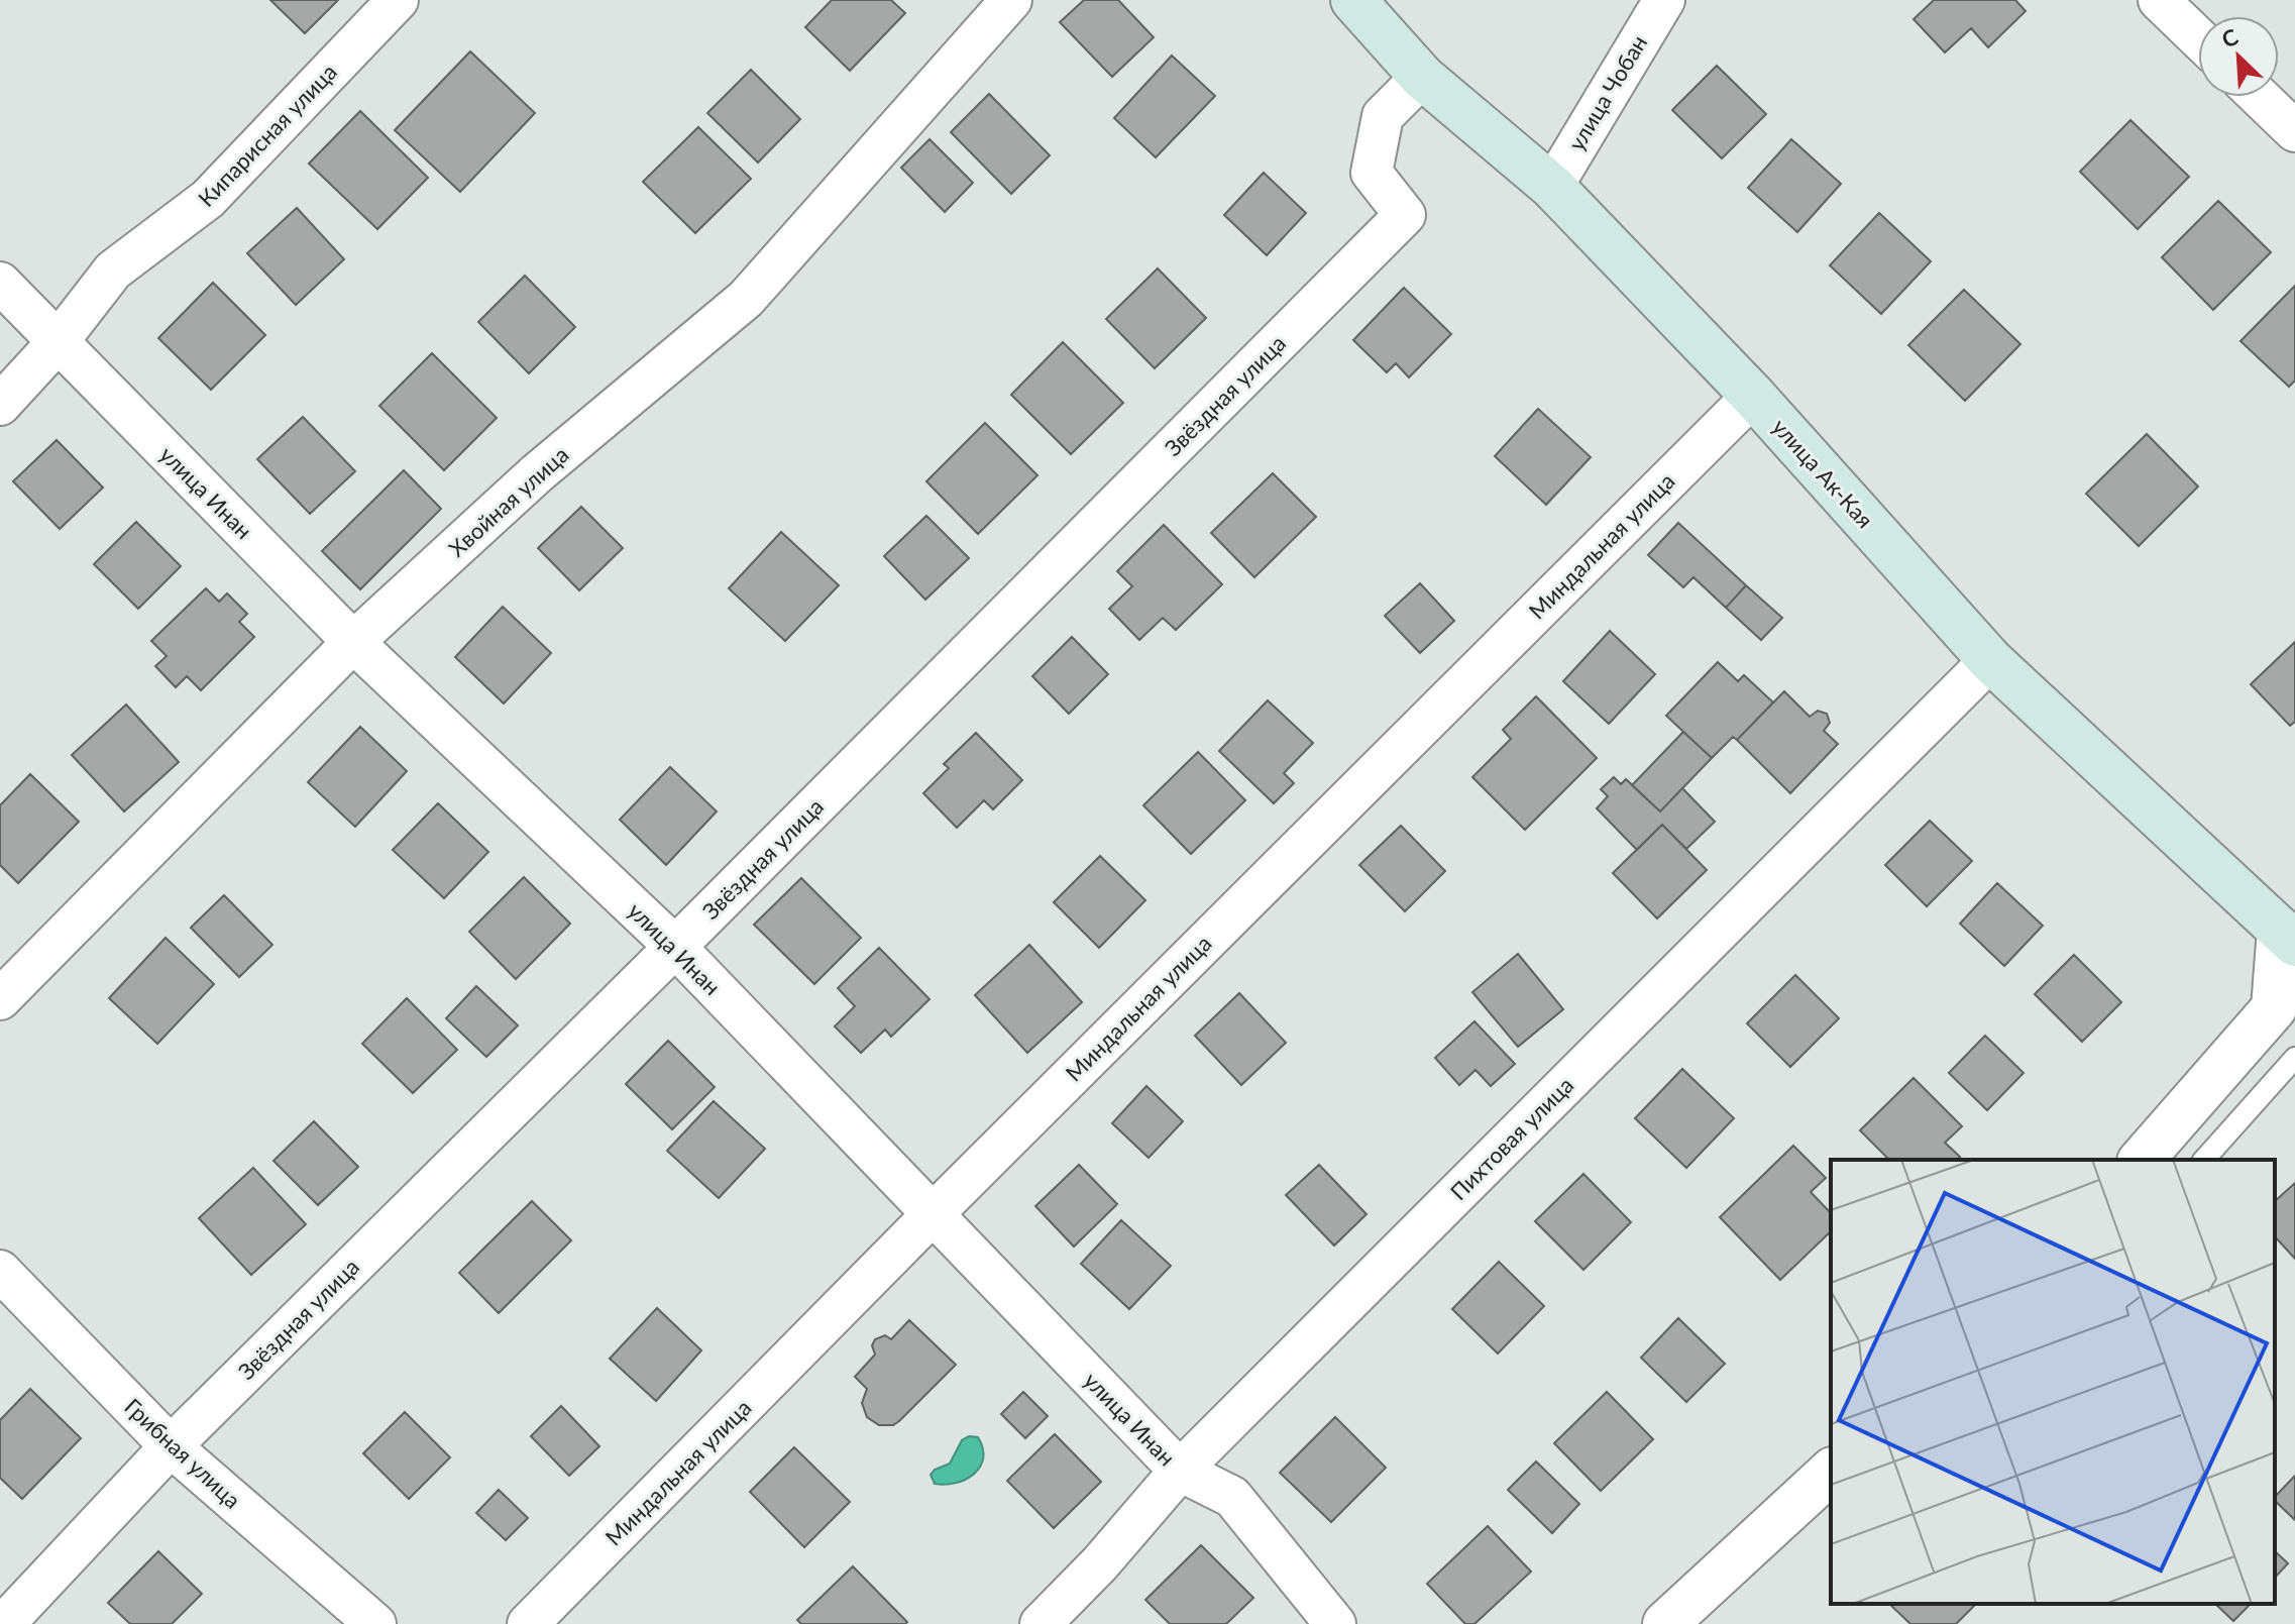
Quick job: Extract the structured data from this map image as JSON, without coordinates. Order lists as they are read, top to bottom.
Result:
{
  "streets": {
    "main road": ["улица Ак-Кая"],
    "street": [
      "улица Чобан",
      "Кипарисная улица",
      "Звёздная улица",
      "улица Инан",
      "Хвойная улица",
      "Миндальная улица",
      "Пихтовая улица",
      "Грибная улица"
    ]
  },
  "crossings": [
    ["улица Чобан", "улица Ак-Кая"],
    ["Кипарисная улица", "улица Инан"],
    ["Звёздная улица", "улица Ак-Кая"],
    ["Звёздная улица", "улица Инан"],
    ["Звёздная улица", "Грибная улица"],
    ["улица Ак-Кая", "Миндальная улица"],
    ["улица Ак-Кая", "Пихтовая улица"],
    ["улица Инан", "Хвойная улица"],
    ["улица Инан", "Миндальная улица"],
    ["улица Инан", "Пихтовая улица"]
  ],
  "north": "top left"
}
